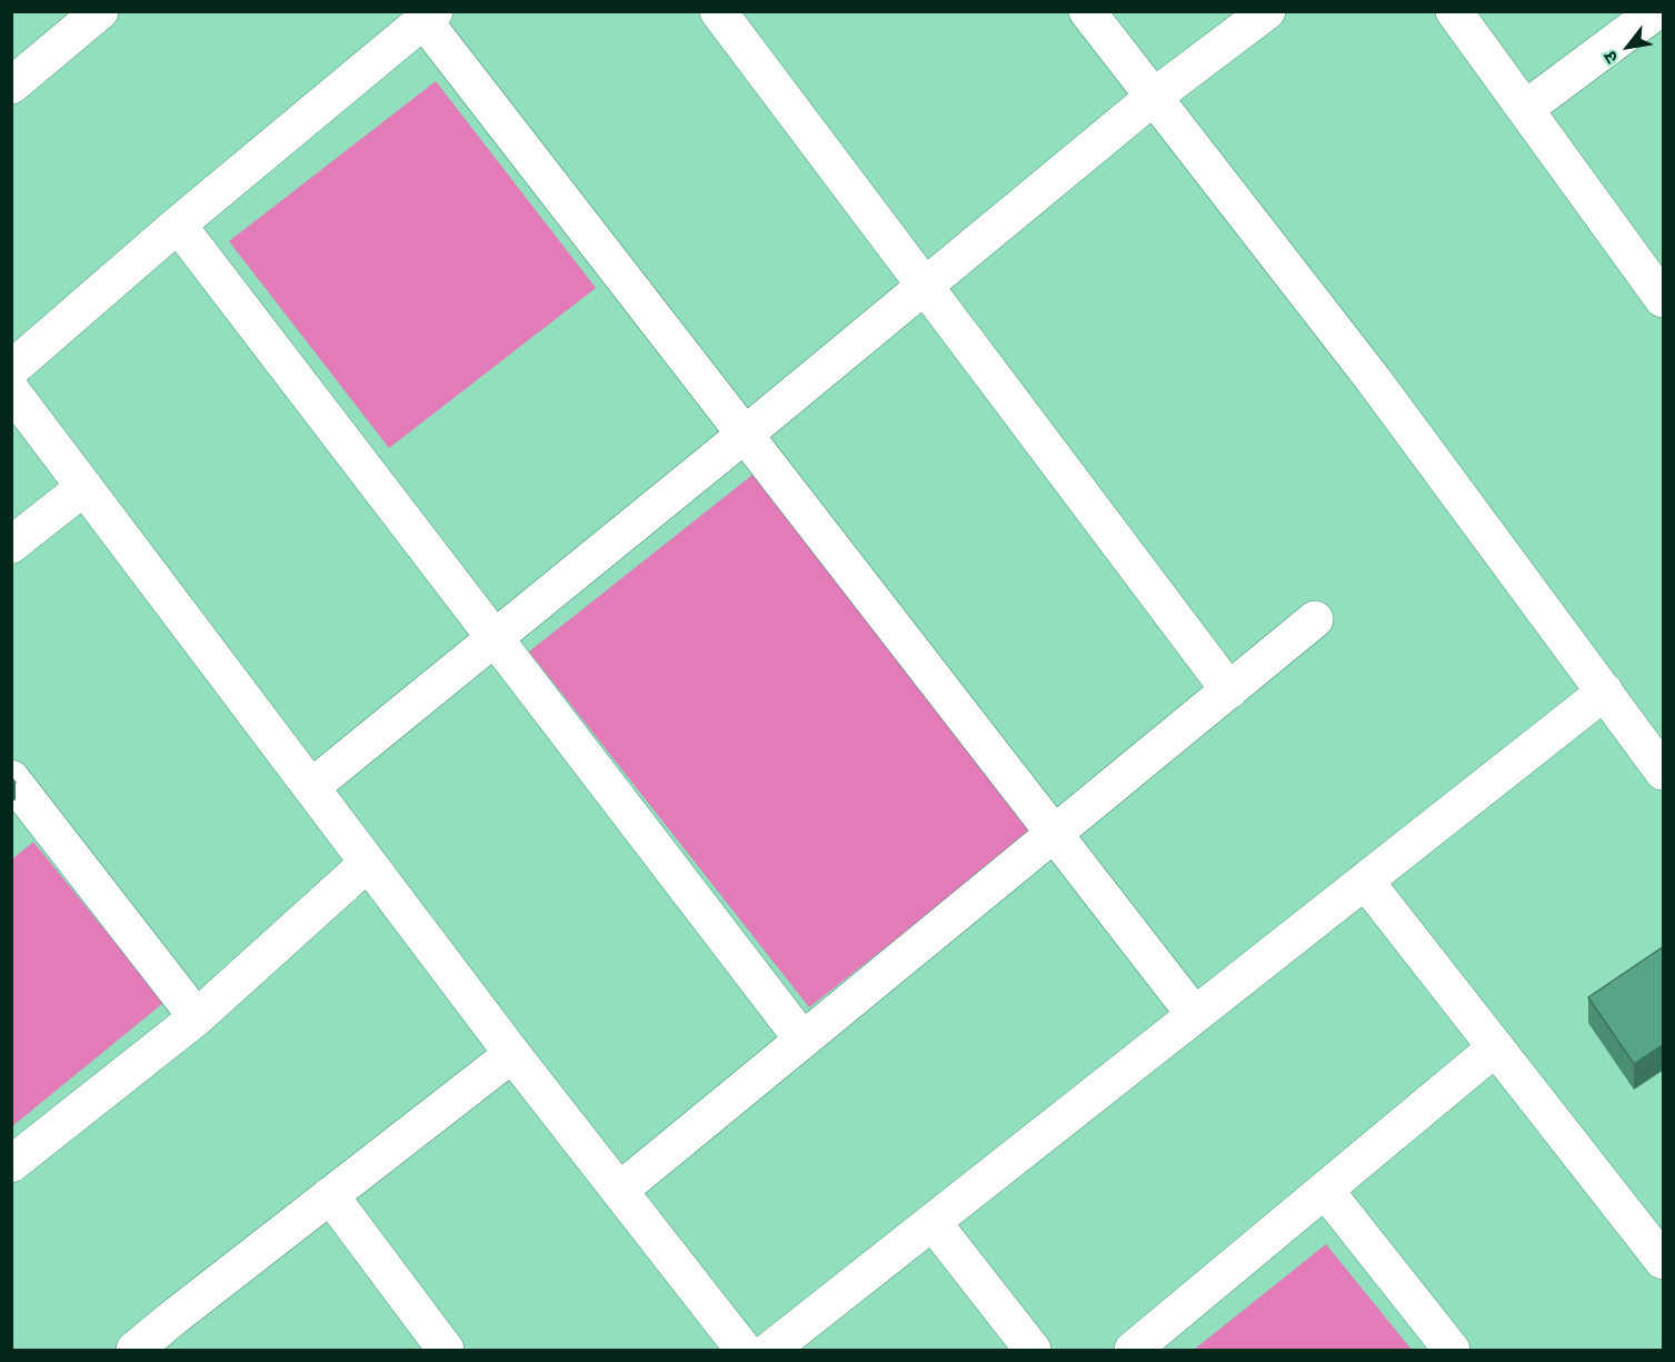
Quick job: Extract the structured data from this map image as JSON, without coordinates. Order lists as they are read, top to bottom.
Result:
{
  "north": "bottom left"
}
